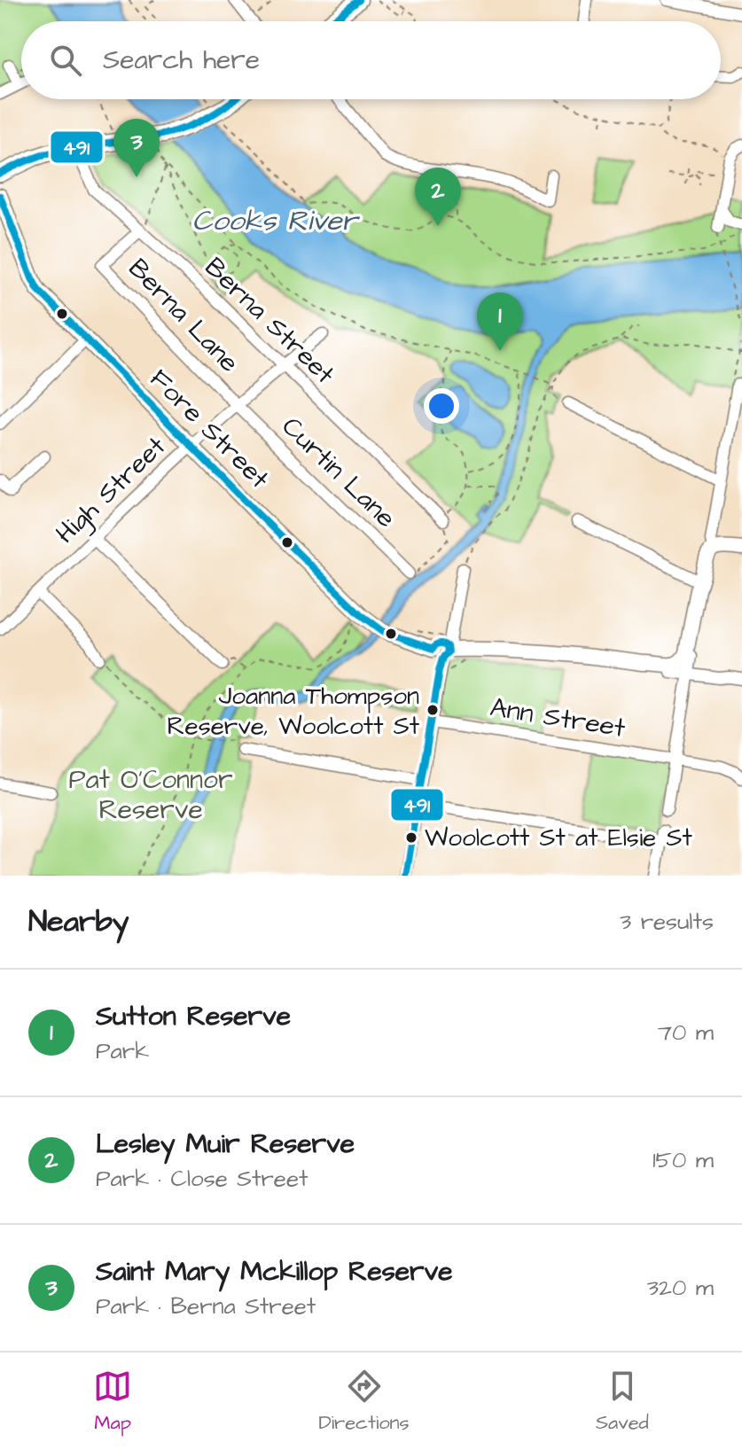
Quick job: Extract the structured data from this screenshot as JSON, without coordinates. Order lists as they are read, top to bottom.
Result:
{
  "streets": {
    "main road": ["Fore Street"],
    "street": [
      "Berna Lane",
      "Berna Street",
      "Curtin Lane",
      "High Street",
      "Ann Street"
    ]
  },
  "crossings": [
    ["Berna Lane", "Berna Street"],
    ["Berna Lane", "Curtin Lane"],
    ["Berna Lane", "High Street"],
    ["Berna Street", "High Street"],
    ["Fore Street", "High Street"],
    ["Curtin Lane", "High Street"]
  ],
  "water": ["Cooks River"],
  "parks": ["Pat O'Connor Reserve"],
  "places": ["Joanna Thompson Reserve, Woolcott St", "Woolcott St at Elsie St"],
  "lines": ["transit line 491"],
  "page": {
    "search": "Search here",
    "pins": ["3", "2", "1"],
    "heading": ["Nearby", "3 results"],
    "list": [
      {
        "mark": "1",
        "name": "Sutton Reserve",
        "note": "Park",
        "value": "70 m"
      },
      {
        "mark": "2",
        "name": "Lesley Muir Reserve",
        "note": "Park · Close Street",
        "value": "150 m"
      },
      {
        "mark": "3",
        "name": "Saint Mary Mckillop Reserve",
        "note": "Park · Berna Street",
        "value": "320 m"
      }
    ],
    "nav": ["Map", "Directions", "Saved"]
  }
}
